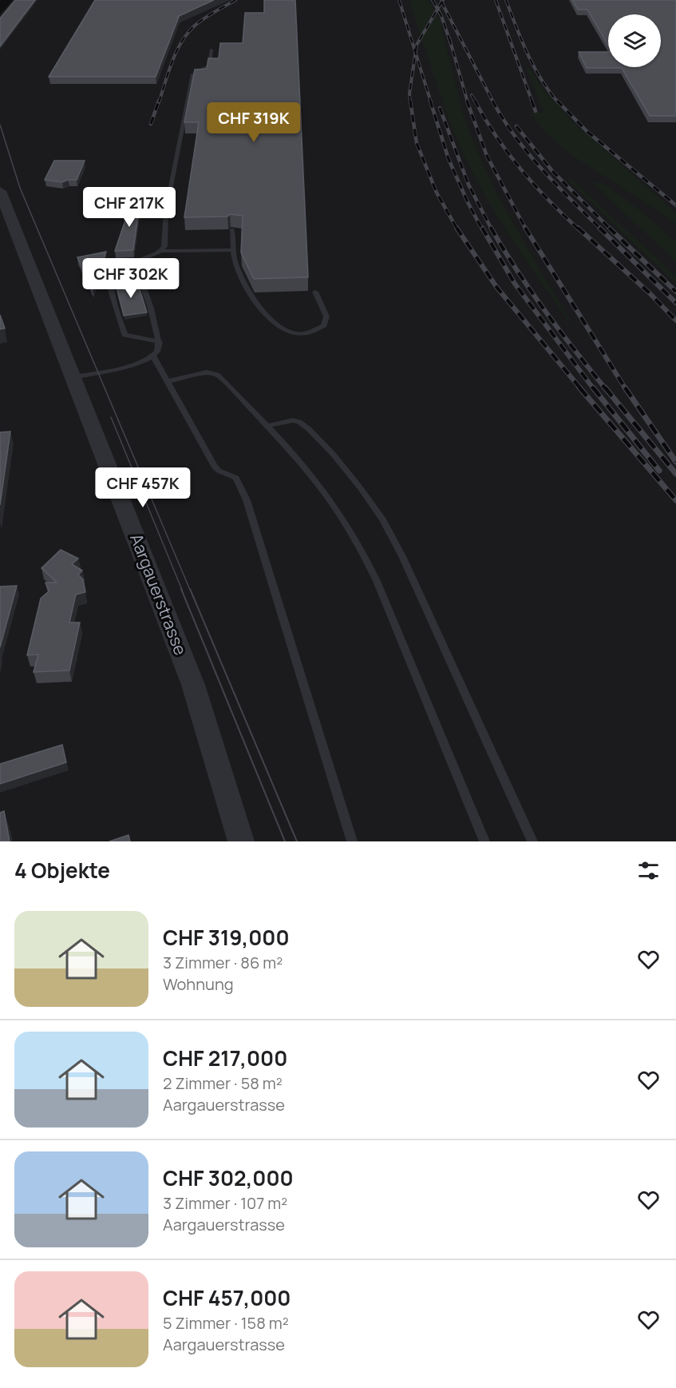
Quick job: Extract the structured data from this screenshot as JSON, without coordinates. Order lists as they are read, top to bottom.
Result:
{
  "streets": {
    "street": ["Aargauerstrasse"]
  },
  "page": {
    "price": [
      "CHF 319K",
      "CHF 217K",
      "CHF 302K",
      "CHF 457K"
    ],
    "heading": "4 Objekte",
    "list": [
      {
        "name": "CHF 319,000",
        "note": "3 Zimmer · 86 m² · Wohnung"
      },
      {
        "name": "CHF 217,000",
        "note": "2 Zimmer · 58 m² · Aargauerstrasse"
      },
      {
        "name": "CHF 302,000",
        "note": "3 Zimmer · 107 m² · Aargauerstrasse"
      },
      {
        "name": "CHF 457,000",
        "note": "5 Zimmer · 158 m² · Aargauerstrasse"
      }
    ]
  }
}
